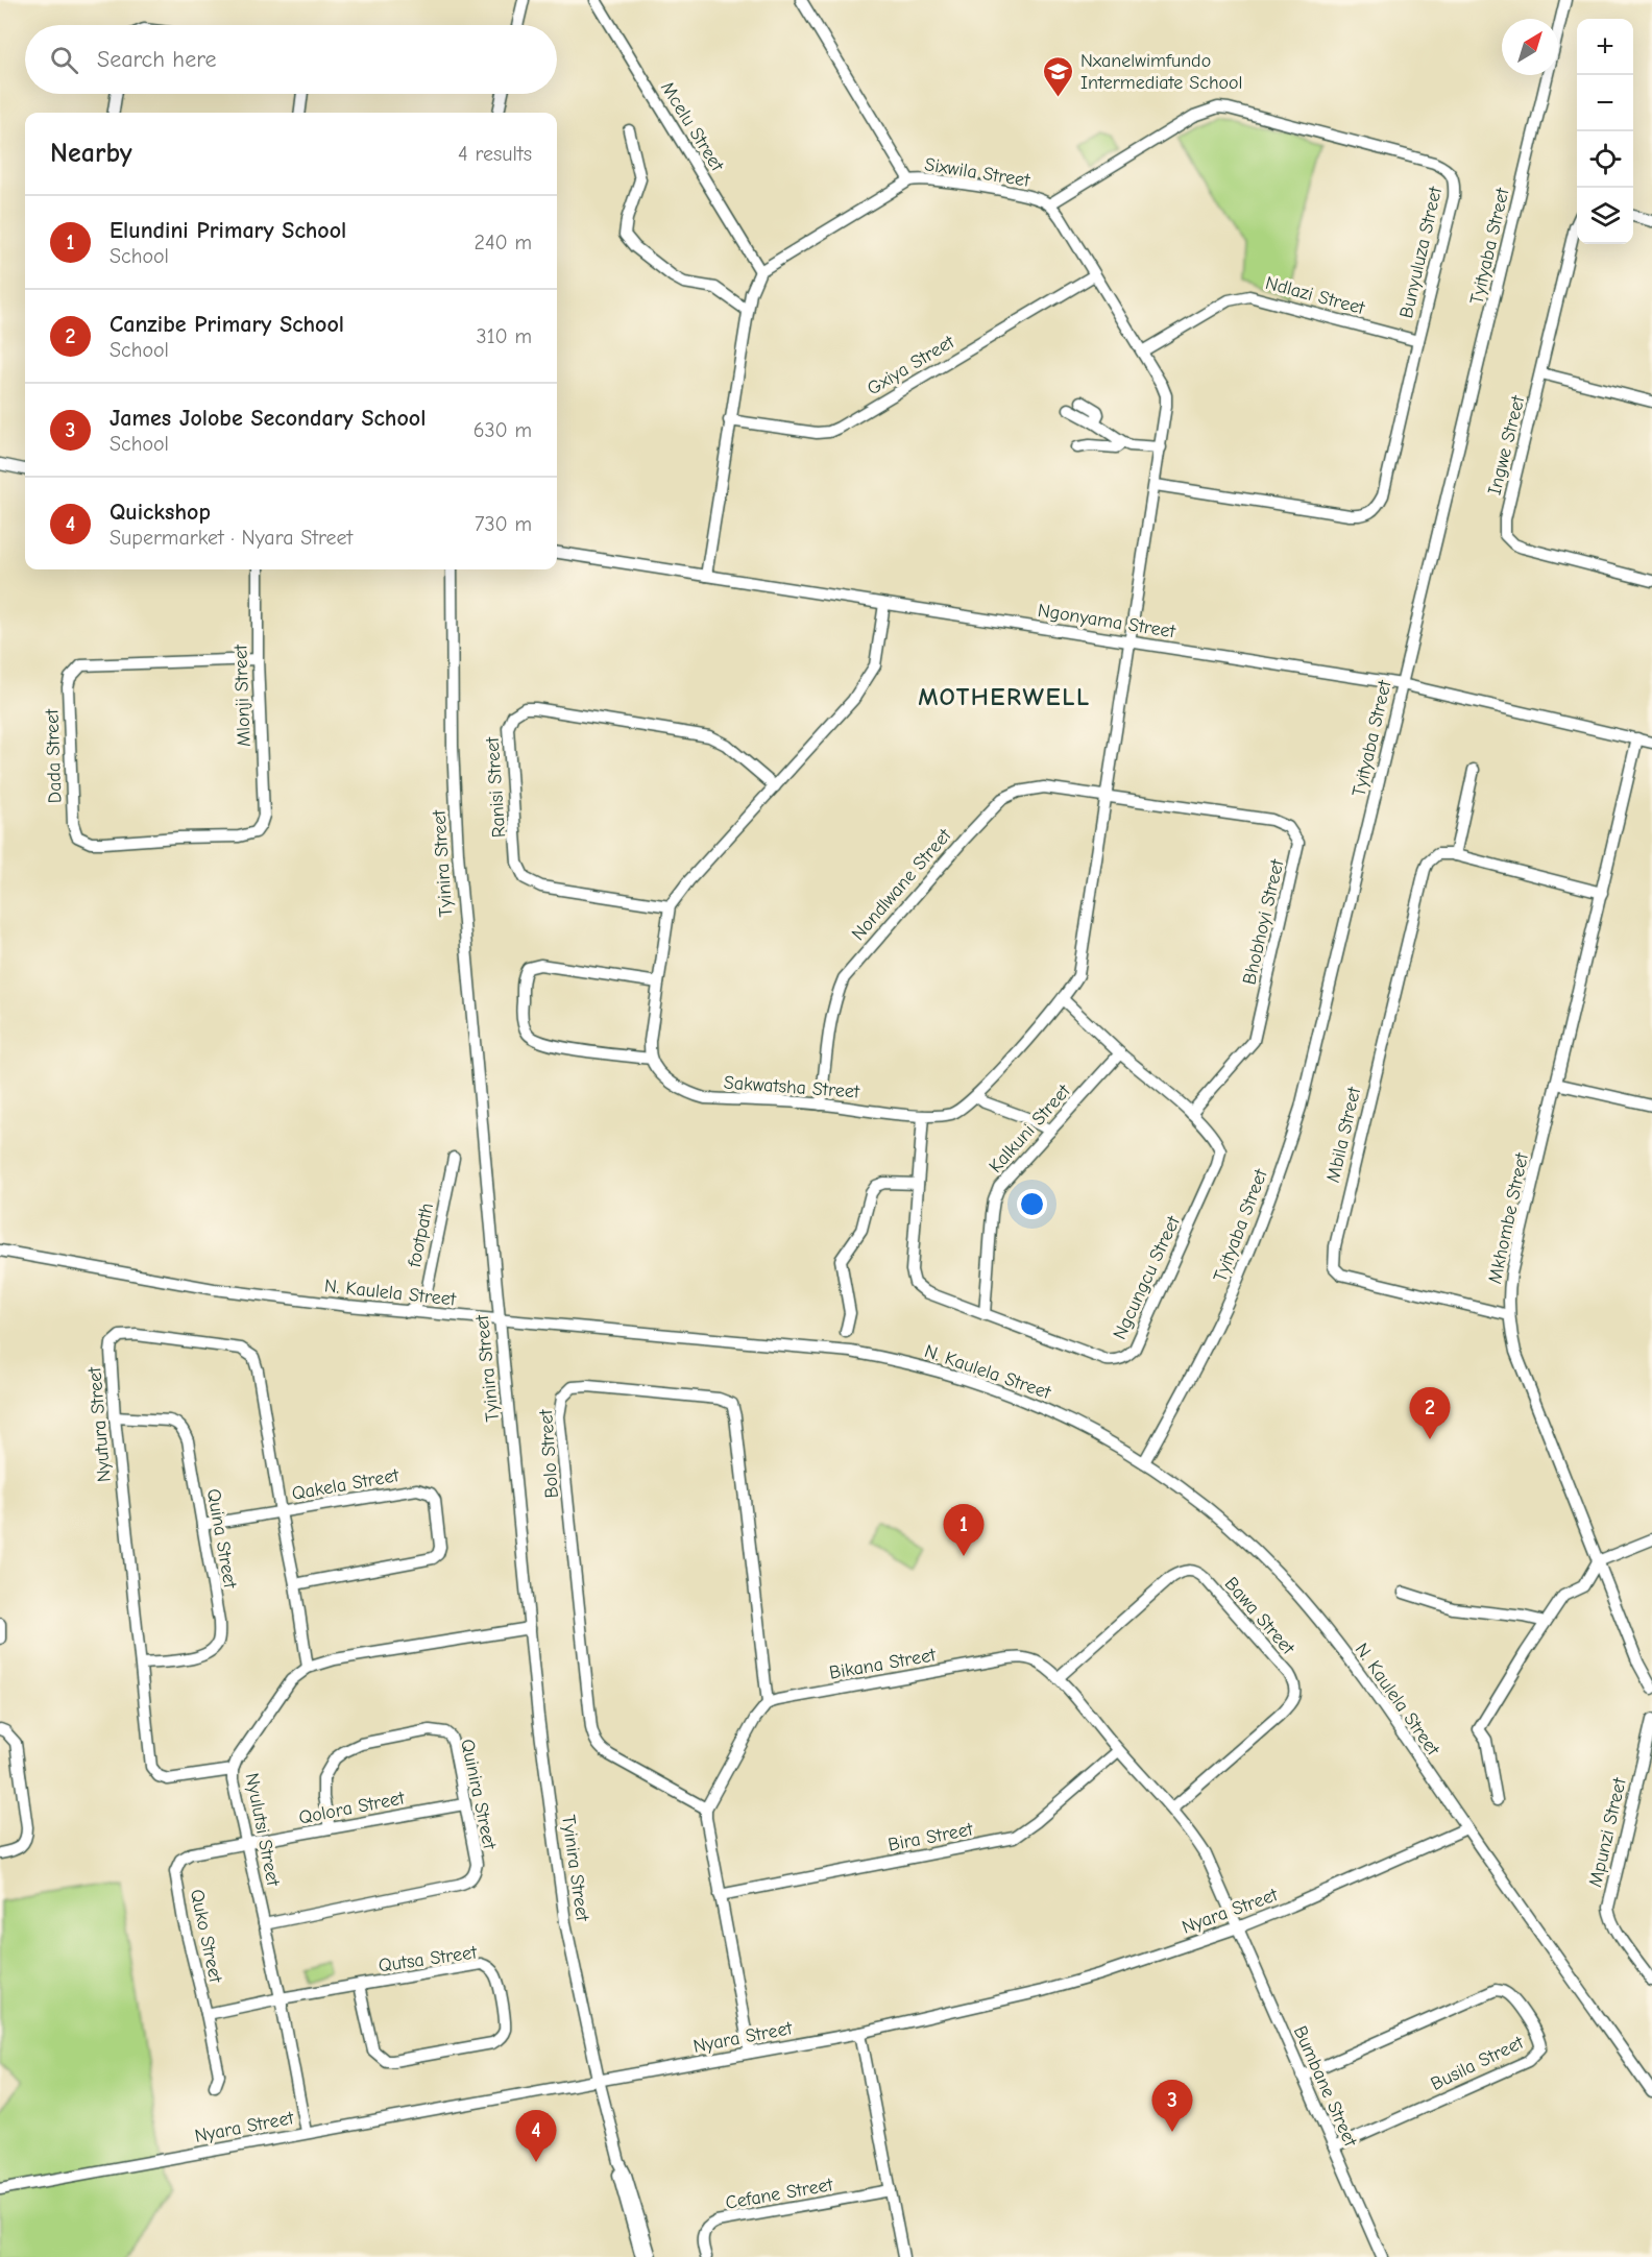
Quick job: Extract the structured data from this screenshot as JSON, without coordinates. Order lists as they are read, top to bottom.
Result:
{
  "streets": {
    "street": [
      "Mcelu Street",
      "Sixwila Street",
      "Tyityaba Street",
      "Bunyuluza Street",
      "Ndlazi Street",
      "Gxiya Street",
      "Ingwe Street",
      "Ngonyama Street",
      "Mlonji Street",
      "Dada Street",
      "Ranisi Street",
      "Tyinira Street",
      "Nondlwane Street",
      "Bhobhoyi Street",
      "Sakwatsha Street",
      "Kalkuni Street",
      "Mbila Street",
      "Mkhombe Street",
      "footpath",
      "Ngcungcu Street",
      "N. Kaulela Street",
      "Nyutura Street",
      "Bolo Street",
      "Qakela Street",
      "Quina Street",
      "Bawa Street",
      "Bikana Street",
      "Quinira Street",
      "Qolora Street",
      "Nyulutsi Street",
      "Mpunzi Street",
      "Bira Street",
      "Nyara Street",
      "Quko Street",
      "Qutsa Street",
      "Busila Street",
      "Bumbane Street",
      "Cefane Street"
    ]
  },
  "crossings": [
    ["Mcelu Street", "Sixwila Street"],
    ["Sixwila Street", "Bunyuluza Street"],
    ["Sixwila Street", "Ndlazi Street"],
    ["Sixwila Street", "Gxiya Street"],
    ["Sixwila Street", "Ngonyama Street"],
    ["Sixwila Street", "Sakwatsha Street"],
    ["Tyityaba Street", "Ngonyama Street"],
    ["Tyityaba Street", "N. Kaulela Street"],
    ["Bunyuluza Street", "Ndlazi Street"],
    ["Ngonyama Street", "Sakwatsha Street"],
    ["Ngonyama Street", "Mkhombe Street"],
    ["Mlonji Street", "Dada Street"],
    ["Tyinira Street", "N. Kaulela Street"],
    ["Tyinira Street", "Nyulutsi Street"],
    ["Tyinira Street", "Nyara Street"],
    ["Nondlwane Street", "Bhobhoyi Street"],
    ["Nondlwane Street", "Sakwatsha Street"],
    ["Bhobhoyi Street", "Sakwatsha Street"],
    ["Bhobhoyi Street", "Ngcungcu Street"],
    ["Sakwatsha Street", "Ngcungcu Street"],
    ["Kalkuni Street", "Ngcungcu Street"],
    ["Mbila Street", "Mkhombe Street"],
    ["footpath", "N. Kaulela Street"],
    ["N. Kaulela Street", "Nyara Street"],
    ["Nyutura Street", "Qakela Street"],
    ["Nyutura Street", "Quina Street"],
    ["Nyutura Street", "Nyulutsi Street"],
    ["Bolo Street", "Bikana Street"],
    ["Bawa Street", "Bikana Street"],
    ["Bikana Street", "Bira Street"],
    ["Bikana Street", "Nyara Street"],
    ["Bikana Street", "Bumbane Street"],
    ["Quinira Street", "Qolora Street"],
    ["Quinira Street", "Nyulutsi Street"],
    ["Qolora Street", "Nyulutsi Street"],
    ["Qolora Street", "Quko Street"],
    ["Nyulutsi Street", "Nyara Street"],
    ["Nyulutsi Street", "Quko Street"],
    ["Nyulutsi Street", "Qutsa Street"],
    ["Nyara Street", "Bumbane Street"],
    ["Quko Street", "Qutsa Street"],
    ["Busila Street", "Bumbane Street"]
  ],
  "districts": ["MOTHERWELL"],
  "places": {
    "school or university": ["Nxanelwimfundo Intermediate School"]
  },
  "north": "top right",
  "page": {
    "map_buttons": ["+", "−"],
    "search": "Search here",
    "heading": ["Nearby", "4 results"],
    "list": [
      {
        "mark": "1",
        "name": "Elundini Primary School",
        "note": "School",
        "value": "240 m"
      },
      {
        "mark": "2",
        "name": "Canzibe Primary School",
        "note": "School",
        "value": "310 m"
      },
      {
        "mark": "3",
        "name": "James Jolobe Secondary School",
        "note": "School",
        "value": "630 m"
      },
      {
        "mark": "4",
        "name": "Quickshop",
        "note": "Supermarket · Nyara Street",
        "value": "730 m"
      }
    ],
    "pins": [
      "2",
      "1",
      "3",
      "4"
    ]
  }
}
